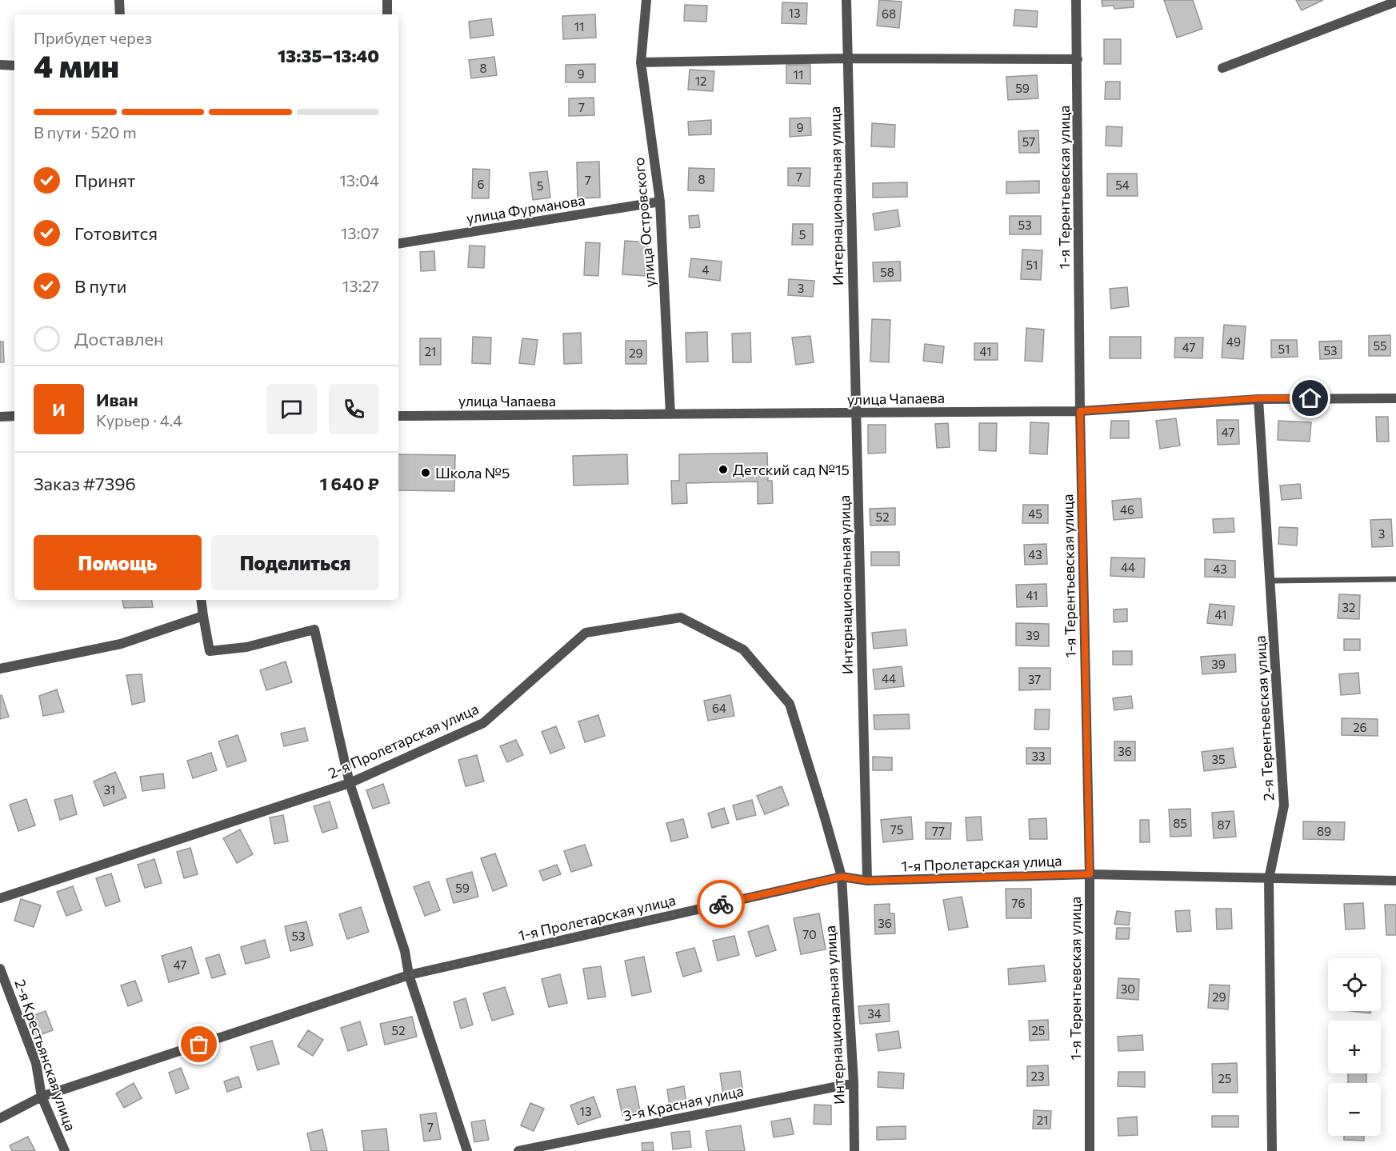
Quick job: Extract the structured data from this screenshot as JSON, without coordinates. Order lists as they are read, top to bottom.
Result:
{
  "streets": {
    "street": [
      "1-я Терентьевская улица",
      "Интернациональная улица",
      "улица Фурманова",
      "улица Островского",
      "улица Чапаева",
      "2-я Терентьевская улица",
      "2-я Пролетарская улица",
      "1-я Пролетарская улица",
      "2-я Крестьянская улица",
      "3-я Красная улица"
    ]
  },
  "crossings": [
    ["1-я Терентьевская улица", "улица Чапаева"],
    ["1-я Терентьевская улица", "1-я Пролетарская улица"],
    ["Интернациональная улица", "улица Чапаева"],
    ["Интернациональная улица", "2-я Пролетарская улица"],
    ["Интернациональная улица", "1-я Пролетарская улица"],
    ["Интернациональная улица", "3-я Красная улица"],
    ["улица Фурманова", "улица Островского"],
    ["улица Островского", "улица Чапаева"],
    ["улица Чапаева", "2-я Терентьевская улица"],
    ["2-я Терентьевская улица", "1-я Пролетарская улица"],
    ["2-я Пролетарская улица", "1-я Пролетарская улица"],
    ["1-я Пролетарская улица", "2-я Крестьянская улица"]
  ],
  "places": ["Детский сад №15", "Школа №5"],
  "house_numbers": [
    "13",
    "68",
    "11",
    "8",
    "9",
    "11",
    "12",
    "59",
    "7",
    "9",
    "57",
    "7",
    "8",
    "7",
    "6",
    "54",
    "5",
    "53",
    "5",
    "51",
    "4",
    "58",
    "3",
    "49",
    "55",
    "47",
    "51",
    "53",
    "21",
    "41",
    "29",
    "47",
    "46",
    "45",
    "52",
    "3",
    "43",
    "44",
    "43",
    "41",
    "32",
    "41",
    "39",
    "39",
    "44",
    "37",
    "64",
    "26",
    "36",
    "33",
    "35",
    "31",
    "85",
    "87",
    "75",
    "77",
    "89",
    "59",
    "76",
    "36",
    "70",
    "53",
    "47",
    "30",
    "29",
    "34",
    "52",
    "25",
    "23",
    "25",
    "13",
    "21",
    "7"
  ],
  "page": {
    "heading": ["4 мин", "Прибудет через", "13:35–13:40"],
    "panel": [
      "Иван",
      "Курьер · 4.4",
      "Заказ #7396",
      "1 640 ₽"
    ],
    "bar": "В пути · 520 m",
    "list": [
      ["Принят", "13:04"],
      ["Готовится", "13:07"],
      ["В пути", "13:27"],
      "Доставлен"
    ],
    "round": "И",
    "buttons": ["Помощь", "Поделиться"],
    "map_buttons": ["+", "−"]
  }
}
